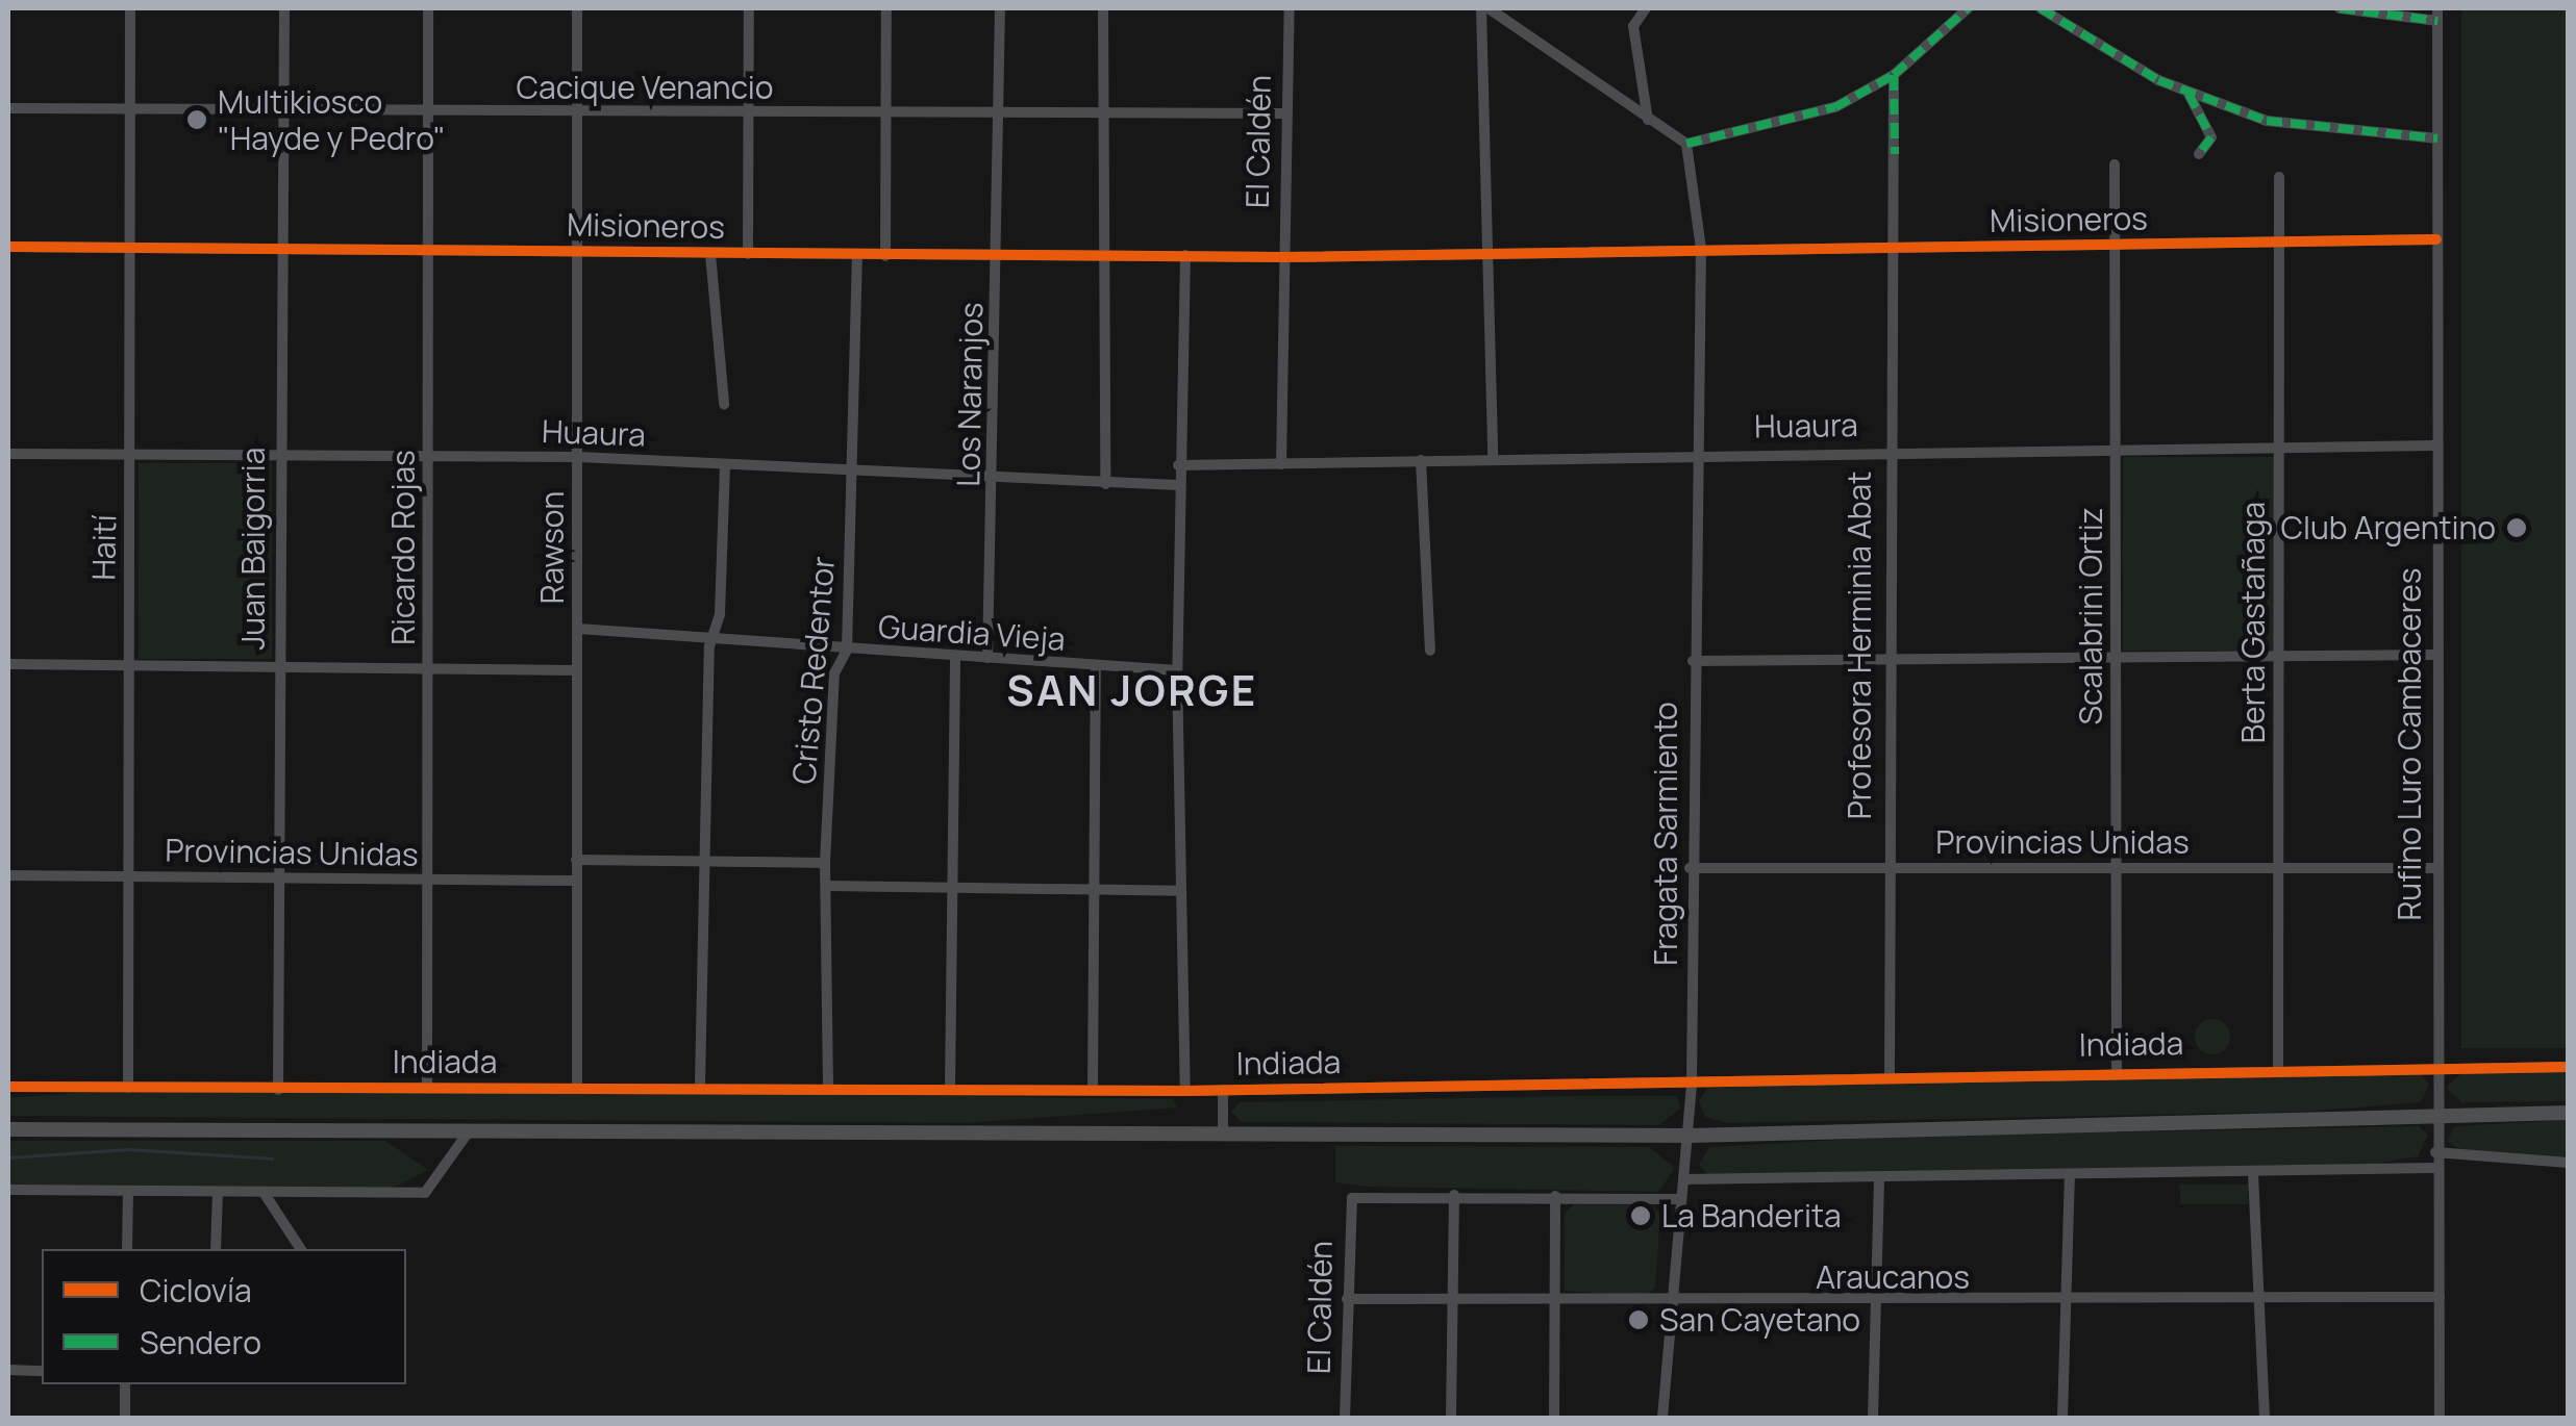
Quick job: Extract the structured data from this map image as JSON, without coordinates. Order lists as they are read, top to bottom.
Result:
{
  "streets": {
    "street": [
      "Cacique Venancio",
      "El Caldén",
      "Misioneros",
      "Los Naranjos",
      "Huaura",
      "Haití",
      "Ricardo Rojas",
      "Rawson",
      "Juan Baigorria",
      "Scalabrini Ortiz",
      "Berta Gastañaga",
      "Guardia Vieja",
      "Profesora Herminia Abat",
      "Cristo Redentor",
      "Rufino Luro Cambaceres",
      "Fragata Sarmiento",
      "Provincias Unidas",
      "Indiada",
      "Araucanos"
    ]
  },
  "crossings": [
    ["Cacique Venancio", "El Caldén"],
    ["Cacique Venancio", "Los Naranjos"],
    ["Cacique Venancio", "Haití"],
    ["Cacique Venancio", "Ricardo Rojas"],
    ["Cacique Venancio", "Rawson"],
    ["Cacique Venancio", "Juan Baigorria"],
    ["El Caldén", "Misioneros"],
    ["El Caldén", "Huaura"],
    ["El Caldén", "Araucanos"],
    ["Misioneros", "Los Naranjos"],
    ["Misioneros", "Haití"],
    ["Misioneros", "Ricardo Rojas"],
    ["Misioneros", "Rawson"],
    ["Misioneros", "Juan Baigorria"],
    ["Misioneros", "Scalabrini Ortiz"],
    ["Misioneros", "Berta Gastañaga"],
    ["Misioneros", "Profesora Herminia Abat"],
    ["Misioneros", "Cristo Redentor"],
    ["Misioneros", "Rufino Luro Cambaceres"],
    ["Misioneros", "Fragata Sarmiento"],
    ["Los Naranjos", "Huaura"],
    ["Los Naranjos", "Guardia Vieja"],
    ["Huaura", "Haití"],
    ["Huaura", "Ricardo Rojas"],
    ["Huaura", "Rawson"],
    ["Huaura", "Juan Baigorria"],
    ["Huaura", "Scalabrini Ortiz"],
    ["Huaura", "Berta Gastañaga"],
    ["Huaura", "Profesora Herminia Abat"],
    ["Huaura", "Cristo Redentor"],
    ["Huaura", "Rufino Luro Cambaceres"],
    ["Huaura", "Fragata Sarmiento"],
    ["Haití", "Provincias Unidas"],
    ["Haití", "Indiada"],
    ["Ricardo Rojas", "Provincias Unidas"],
    ["Ricardo Rojas", "Indiada"],
    ["Rawson", "Guardia Vieja"],
    ["Rawson", "Provincias Unidas"],
    ["Rawson", "Indiada"],
    ["Juan Baigorria", "Provincias Unidas"],
    ["Juan Baigorria", "Indiada"],
    ["Scalabrini Ortiz", "Provincias Unidas"],
    ["Scalabrini Ortiz", "Indiada"],
    ["Berta Gastañaga", "Provincias Unidas"],
    ["Berta Gastañaga", "Indiada"],
    ["Guardia Vieja", "Cristo Redentor"],
    ["Profesora Herminia Abat", "Provincias Unidas"],
    ["Profesora Herminia Abat", "Indiada"],
    ["Cristo Redentor", "Indiada"],
    ["Rufino Luro Cambaceres", "Provincias Unidas"],
    ["Rufino Luro Cambaceres", "Indiada"],
    ["Rufino Luro Cambaceres", "Araucanos"],
    ["Fragata Sarmiento", "Provincias Unidas"],
    ["Fragata Sarmiento", "Indiada"],
    ["Fragata Sarmiento", "Araucanos"]
  ],
  "districts": ["SAN JORGE"],
  "places": [
    "Multikiosco \"Hayde y Pedro\"",
    "Club Argentino",
    "La Banderita",
    "San Cayetano"
  ],
  "legend": ["Ciclovía", "Sendero"]
}
